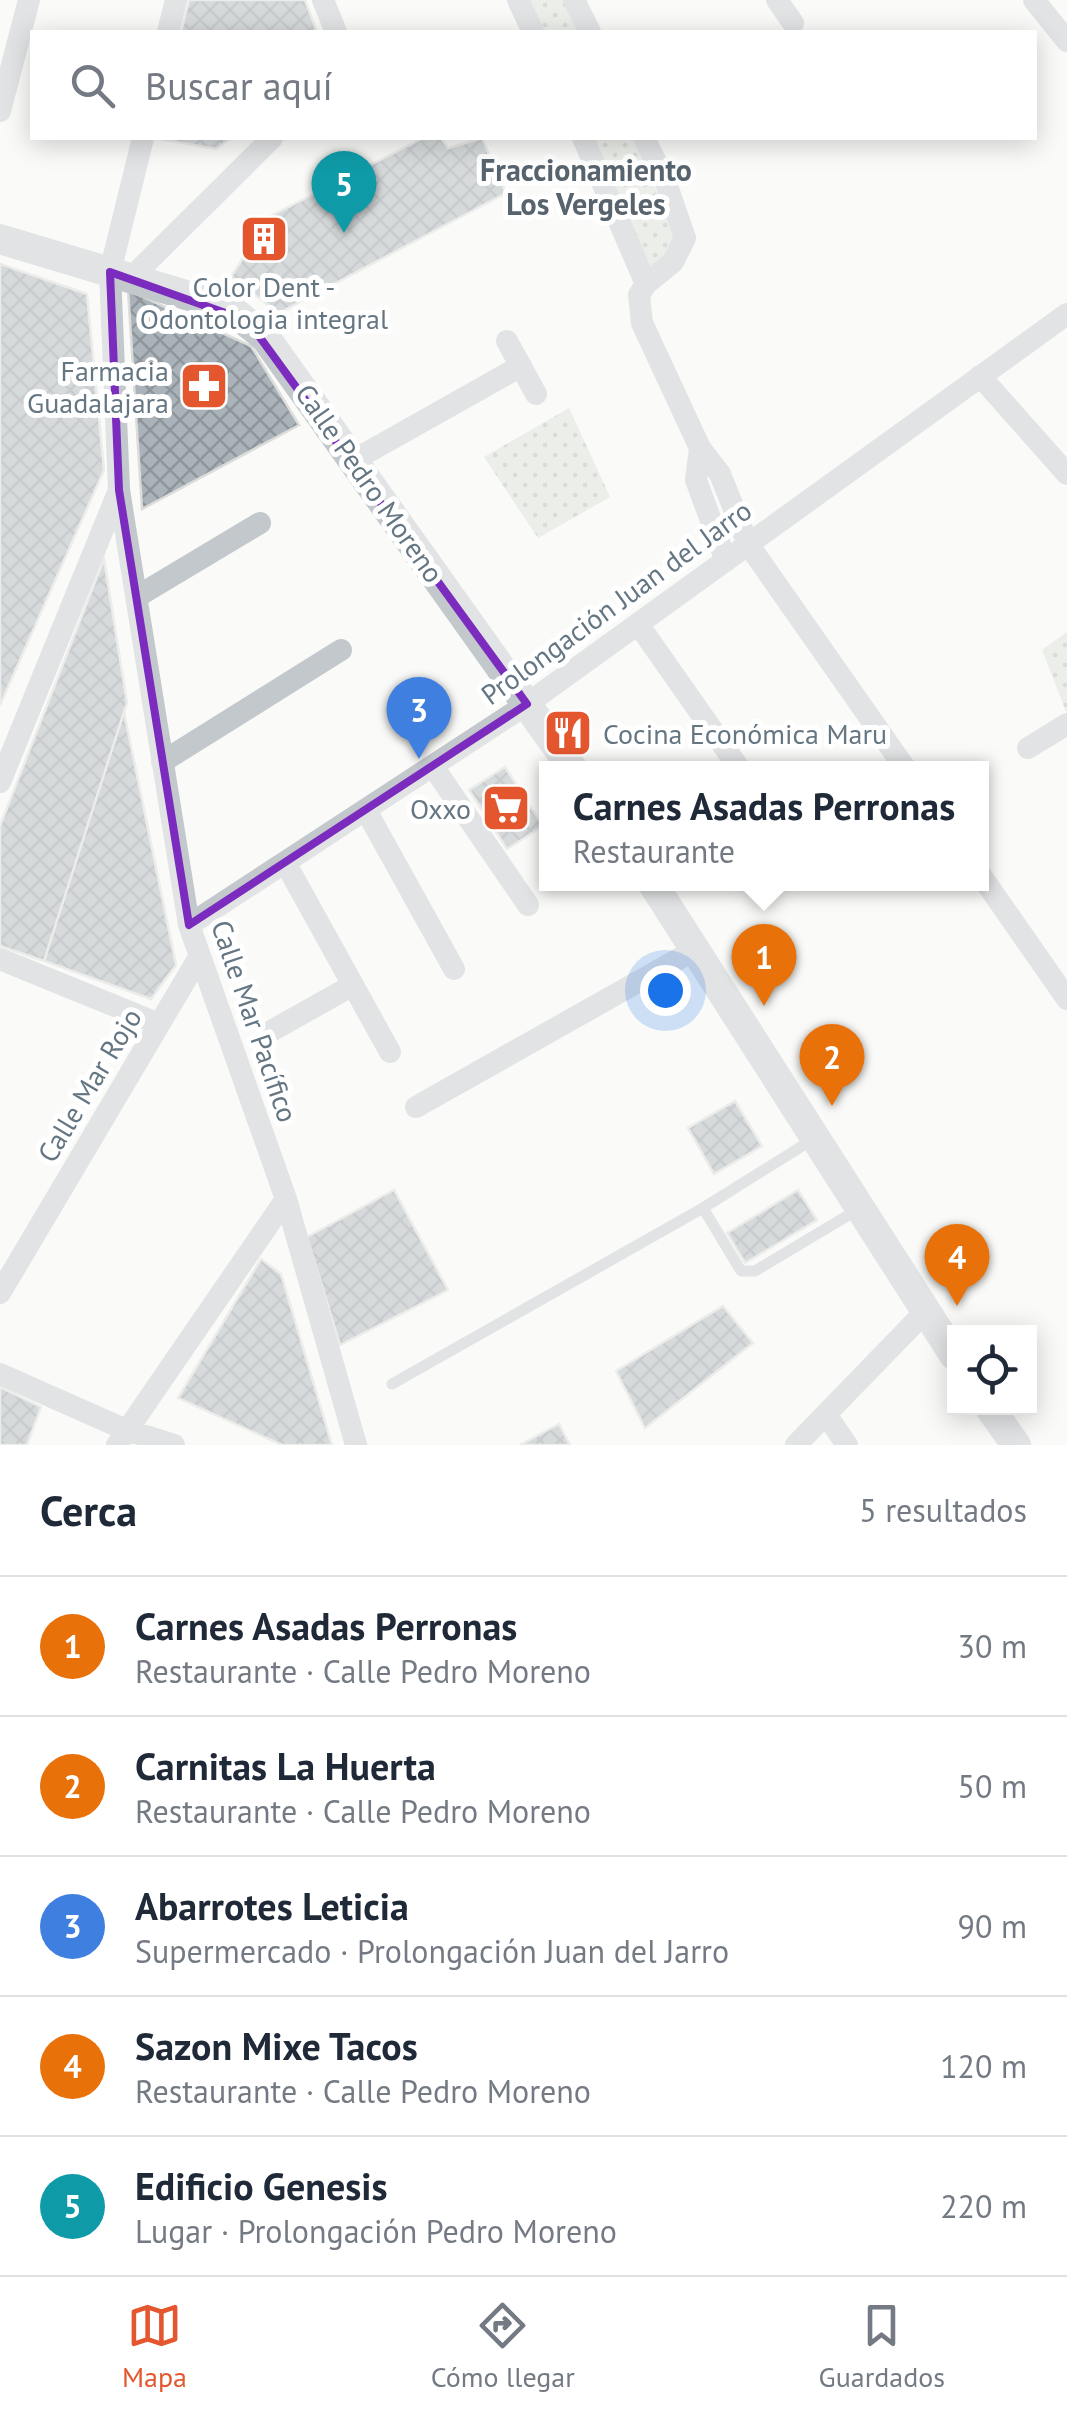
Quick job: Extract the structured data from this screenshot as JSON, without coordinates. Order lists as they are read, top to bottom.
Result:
{
  "streets": {
    "street": [
      "Calle Pedro Moreno",
      "Prolongación Juan del Jarro",
      "Calle Mar Pacífico",
      "Calle Mar Rojo"
    ]
  },
  "crossings": [
    ["Calle Pedro Moreno", "Prolongación Juan del Jarro"],
    ["Calle Pedro Moreno", "Calle Mar Pacífico"],
    ["Prolongación Juan del Jarro", "Calle Mar Pacífico"],
    ["Calle Mar Pacífico", "Calle Mar Rojo"]
  ],
  "districts": ["Fraccionamiento Los Vergeles"],
  "places": {
    "building": ["Color Dent - Odontologia integral"],
    "pharmacy": ["Farmacia Guadalajara"],
    "restaurant": ["Cocina Económica Maru"],
    "supermarket": ["Oxxo"]
  },
  "page": {
    "search": "Buscar aquí",
    "pins": [
      "5",
      "3",
      "1",
      "2",
      "4"
    ],
    "popup": ["Carnes Asadas Perronas", "Restaurante"],
    "heading": ["Cerca", "5 resultados"],
    "list": [
      {
        "mark": "1",
        "name": "Carnes Asadas Perronas",
        "note": "Restaurante · Calle Pedro Moreno",
        "value": "30 m"
      },
      {
        "mark": "2",
        "name": "Carnitas La Huerta",
        "note": "Restaurante · Calle Pedro Moreno",
        "value": "50 m"
      },
      {
        "mark": "3",
        "name": "Abarrotes Leticia",
        "note": "Supermercado · Prolongación Juan del Jarro",
        "value": "90 m"
      },
      {
        "mark": "4",
        "name": "Sazon Mixe Tacos",
        "note": "Restaurante · Calle Pedro Moreno",
        "value": "120 m"
      },
      {
        "mark": "5",
        "name": "Edificio Genesis",
        "note": "Lugar · Prolongación Pedro Moreno",
        "value": "220 m"
      }
    ],
    "nav": ["Mapa", "Cómo llegar", "Guardados"]
  }
}
